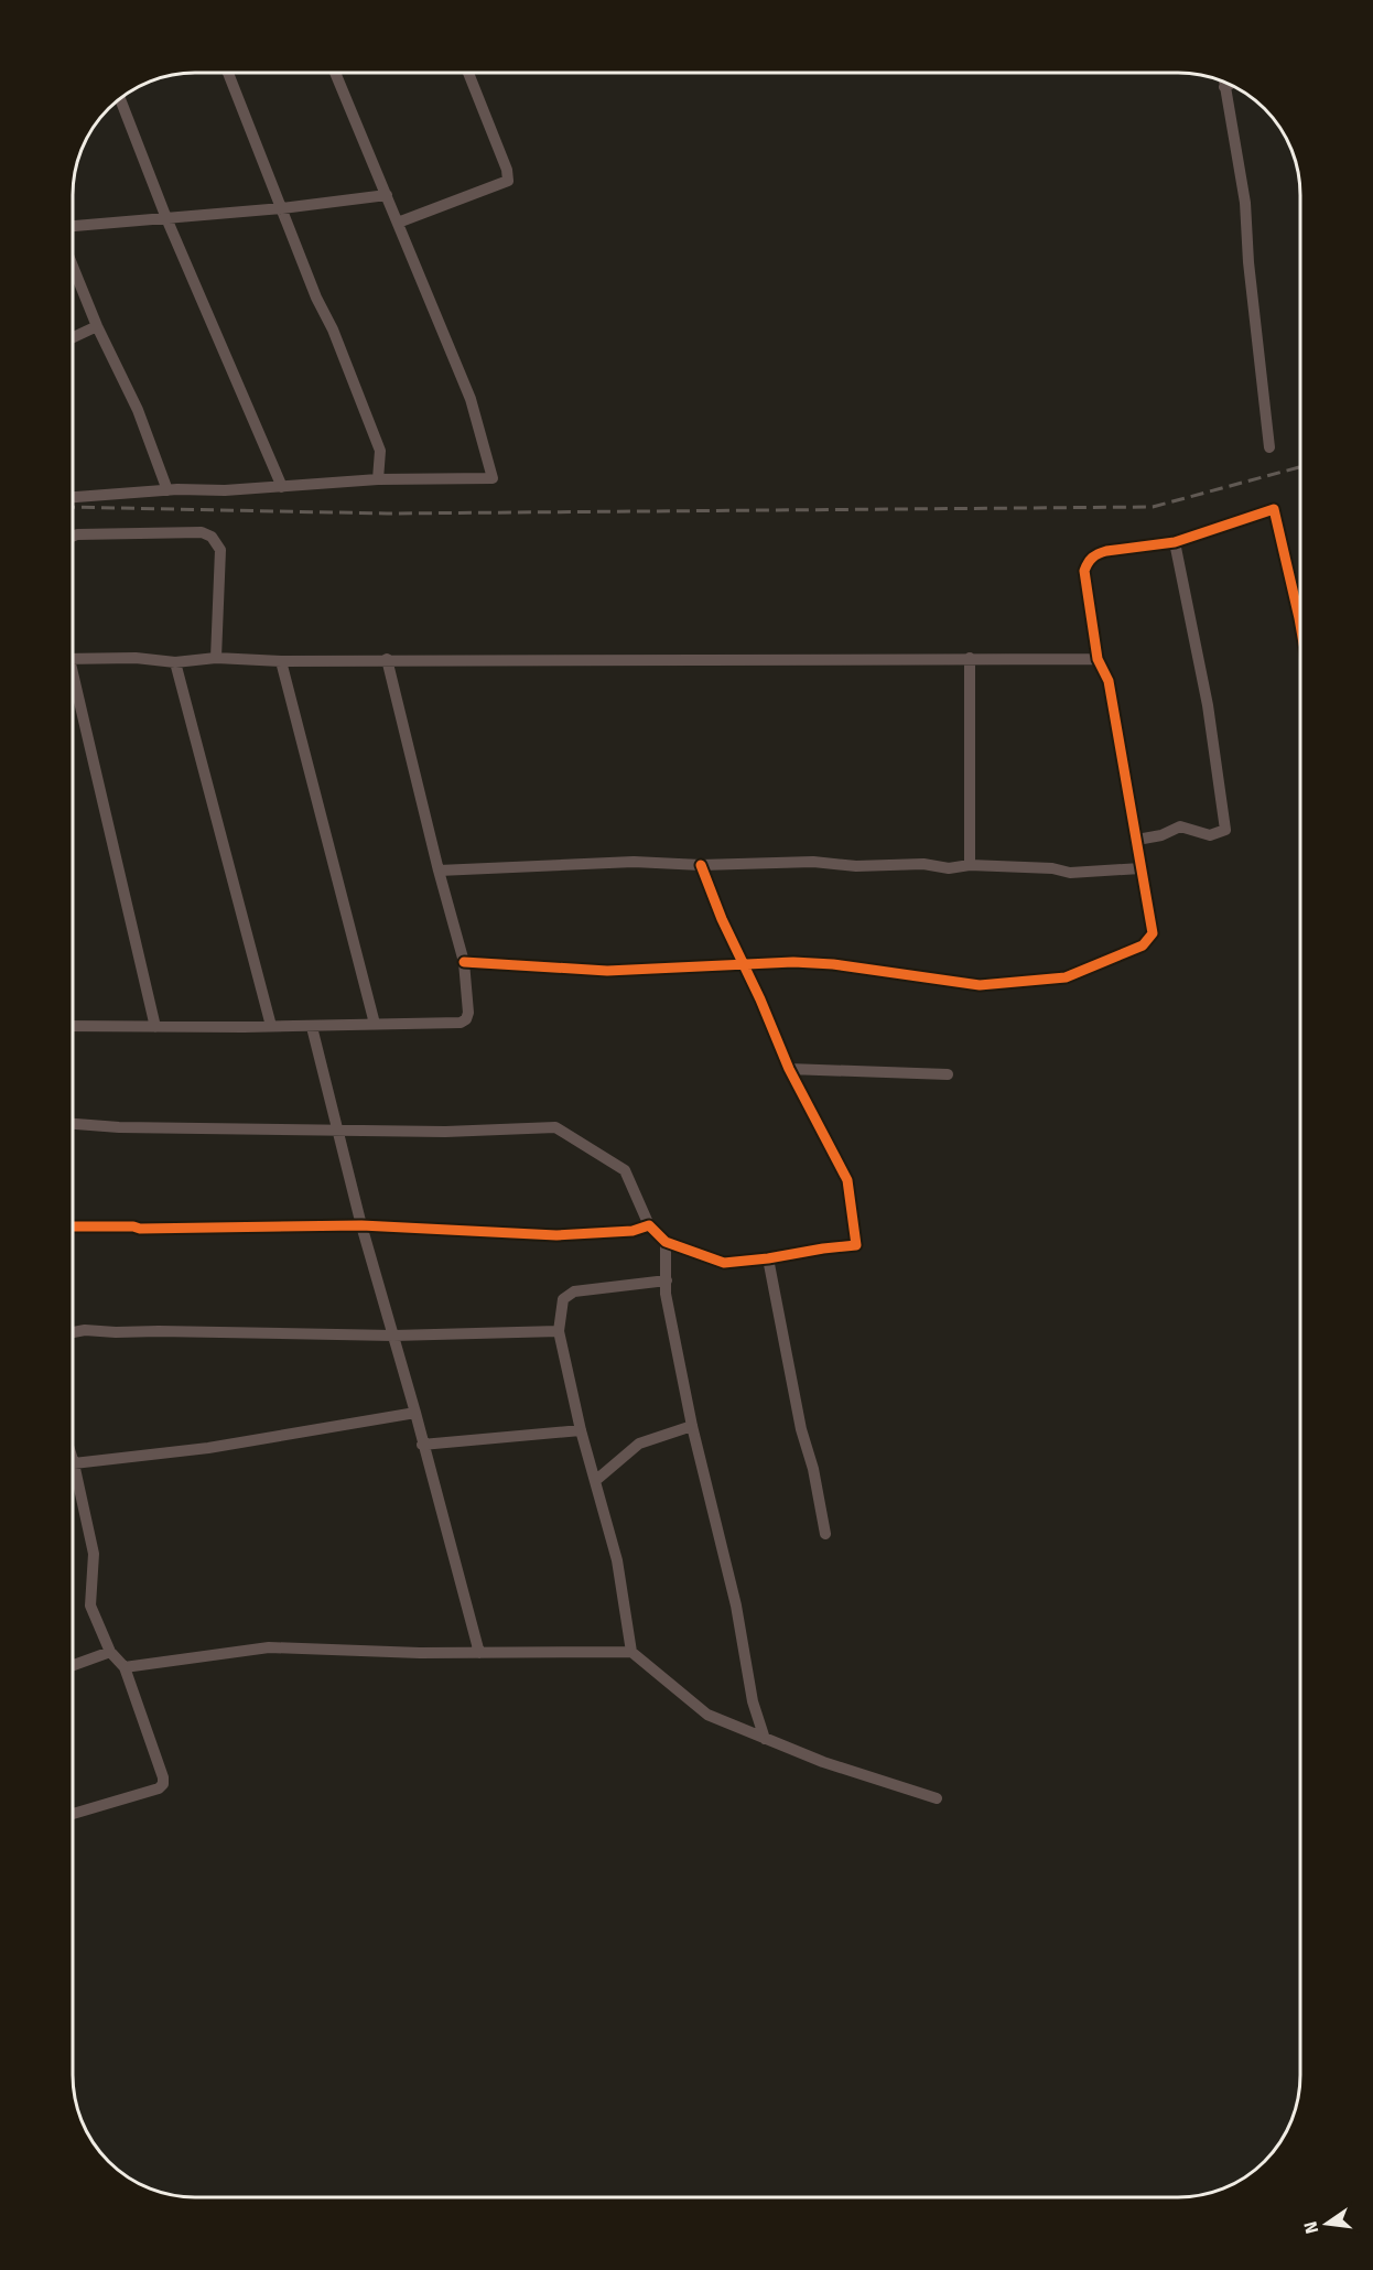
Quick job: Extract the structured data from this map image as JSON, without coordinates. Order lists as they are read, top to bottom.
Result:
{
  "north": "left"
}
